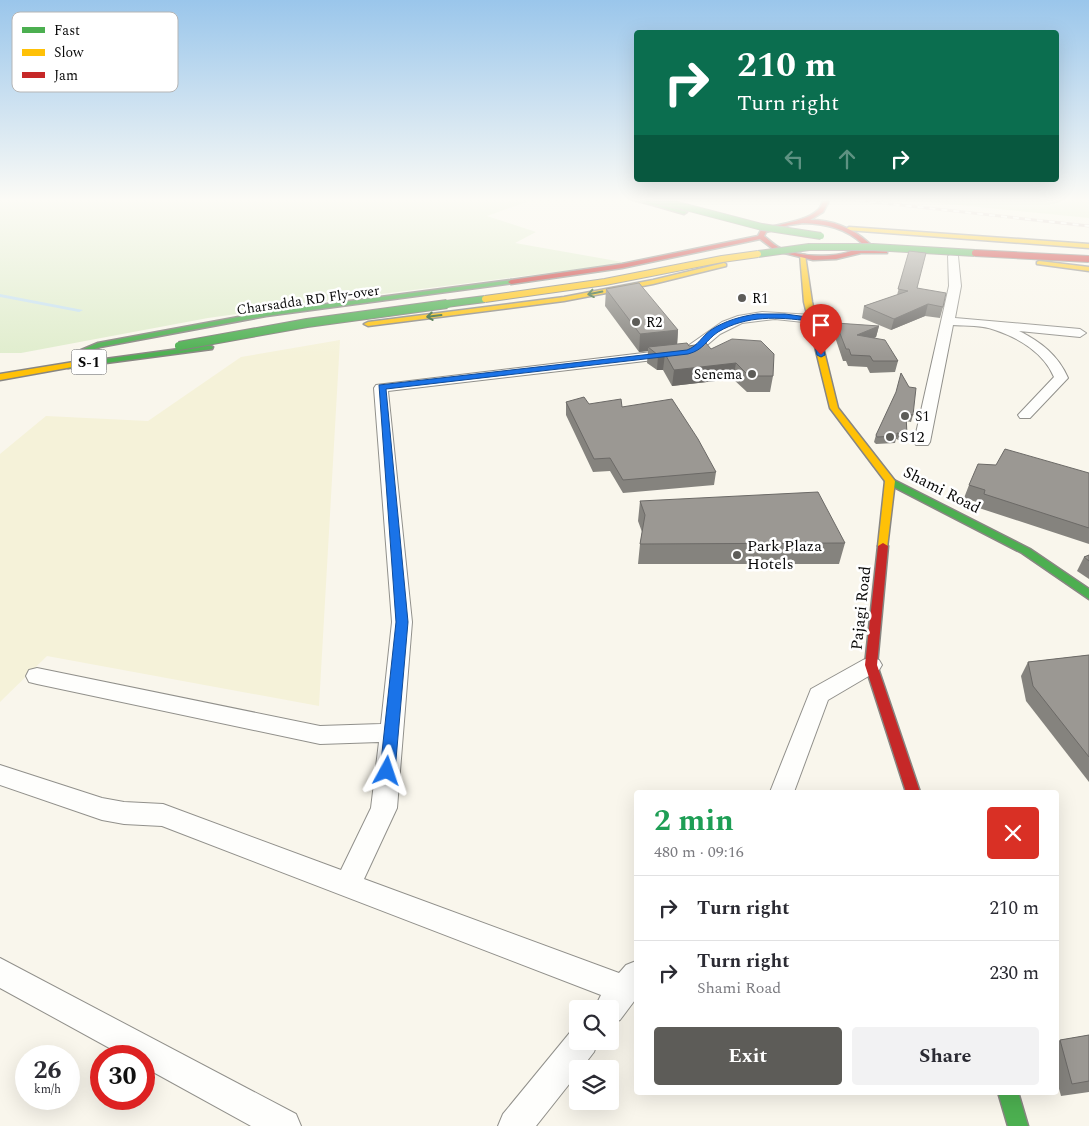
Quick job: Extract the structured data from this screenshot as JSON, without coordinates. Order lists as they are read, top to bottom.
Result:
{
  "streets": {
    "main road": [
      "Charsadda RD Fly-over",
      "S-1",
      "Shami Road",
      "Pajagi Road"
    ]
  },
  "crossings": [
    ["Charsadda RD Fly-over", "S-1"],
    ["Shami Road", "Pajagi Road"]
  ],
  "places": [
    "R1",
    "R2",
    "Senema",
    "S1",
    "S12",
    "Park Plaza Hotels"
  ],
  "legend": ["Fast", "Slow", "Jam"],
  "page": {
    "turn": ["210 m", "Turn right"],
    "heading": ["2 min", "480 m · 09:16"],
    "list": [
      {
        "name": "Turn right",
        "value": "210 m"
      },
      {
        "name": "Turn right",
        "note": "Shami Road",
        "value": "230 m"
      }
    ],
    "buttons": ["Exit", "Share"],
    "speed": "26 km/h",
    "limit": "30"
  }
}
